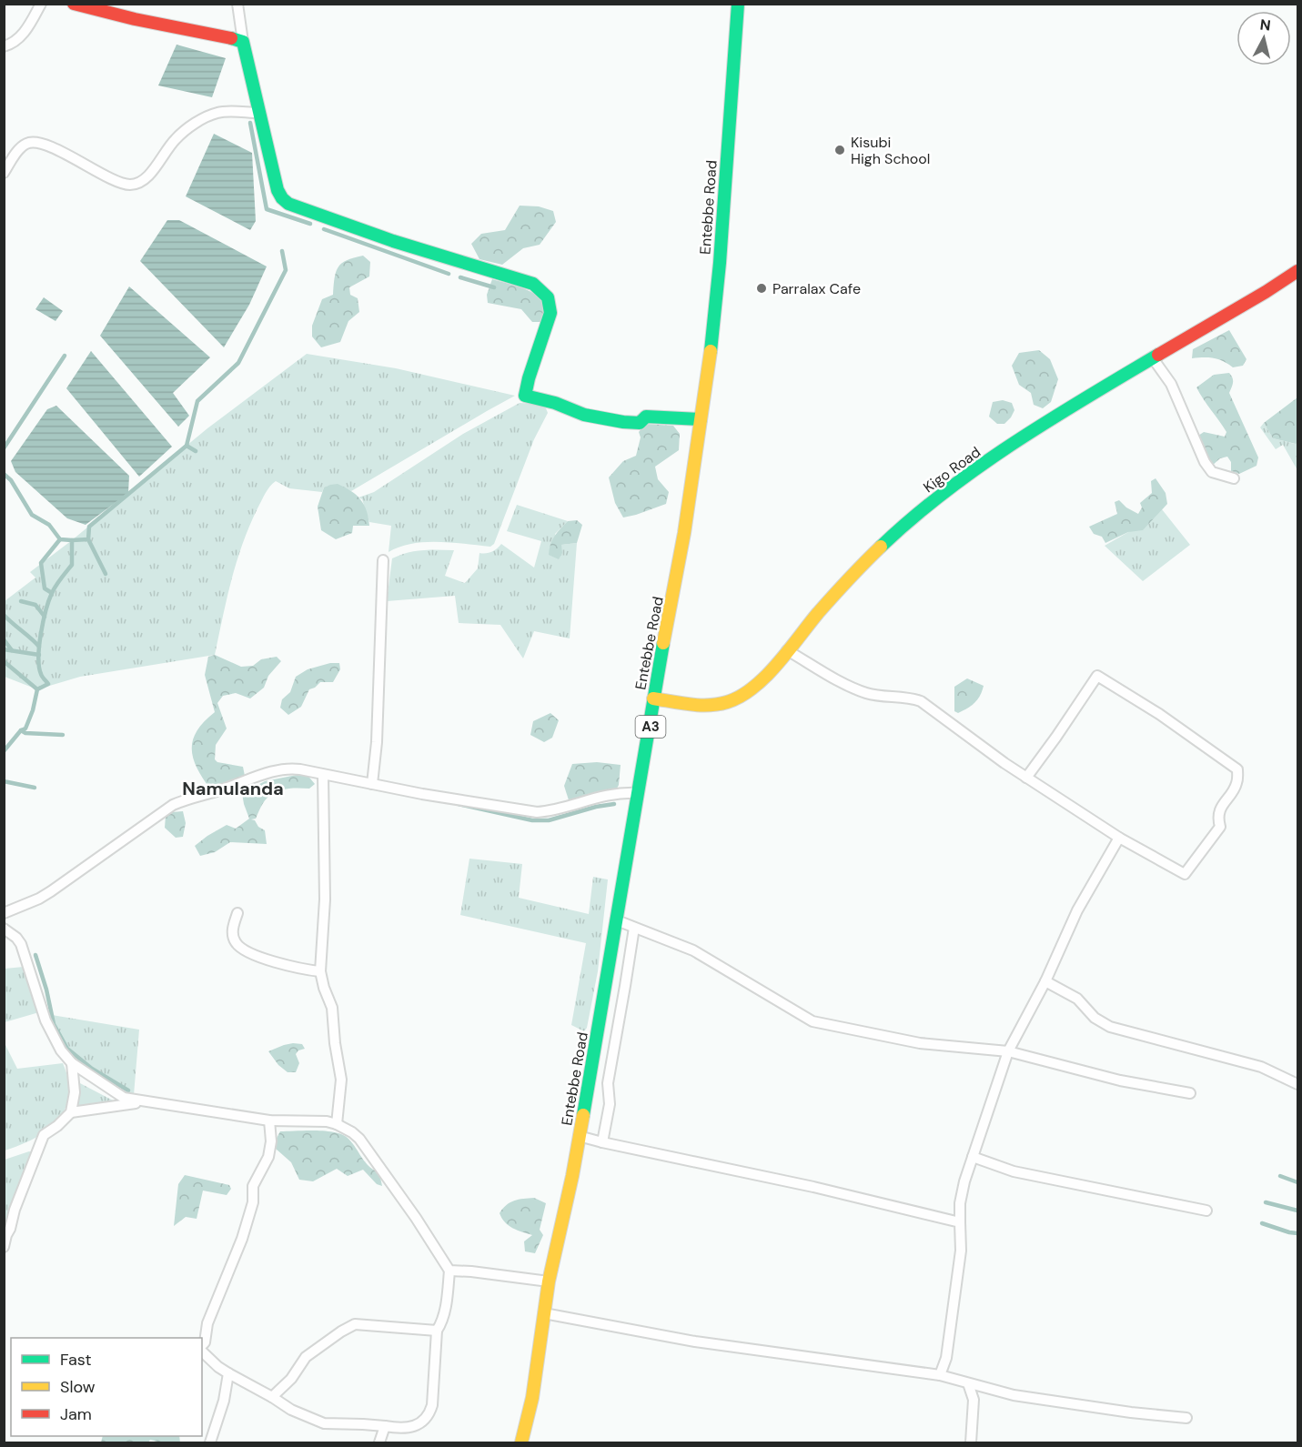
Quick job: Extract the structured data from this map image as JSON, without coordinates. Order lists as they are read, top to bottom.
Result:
{
  "streets": {
    "street": ["Entebbe Road", "Kigo Road", "A3"]
  },
  "crossings": [
    ["Entebbe Road", "Kigo Road"]
  ],
  "districts": ["Namulanda"],
  "places": ["Kisubi High School", "Parralax Cafe"],
  "legend": ["Fast", "Slow", "Jam"],
  "north": "top"
}
